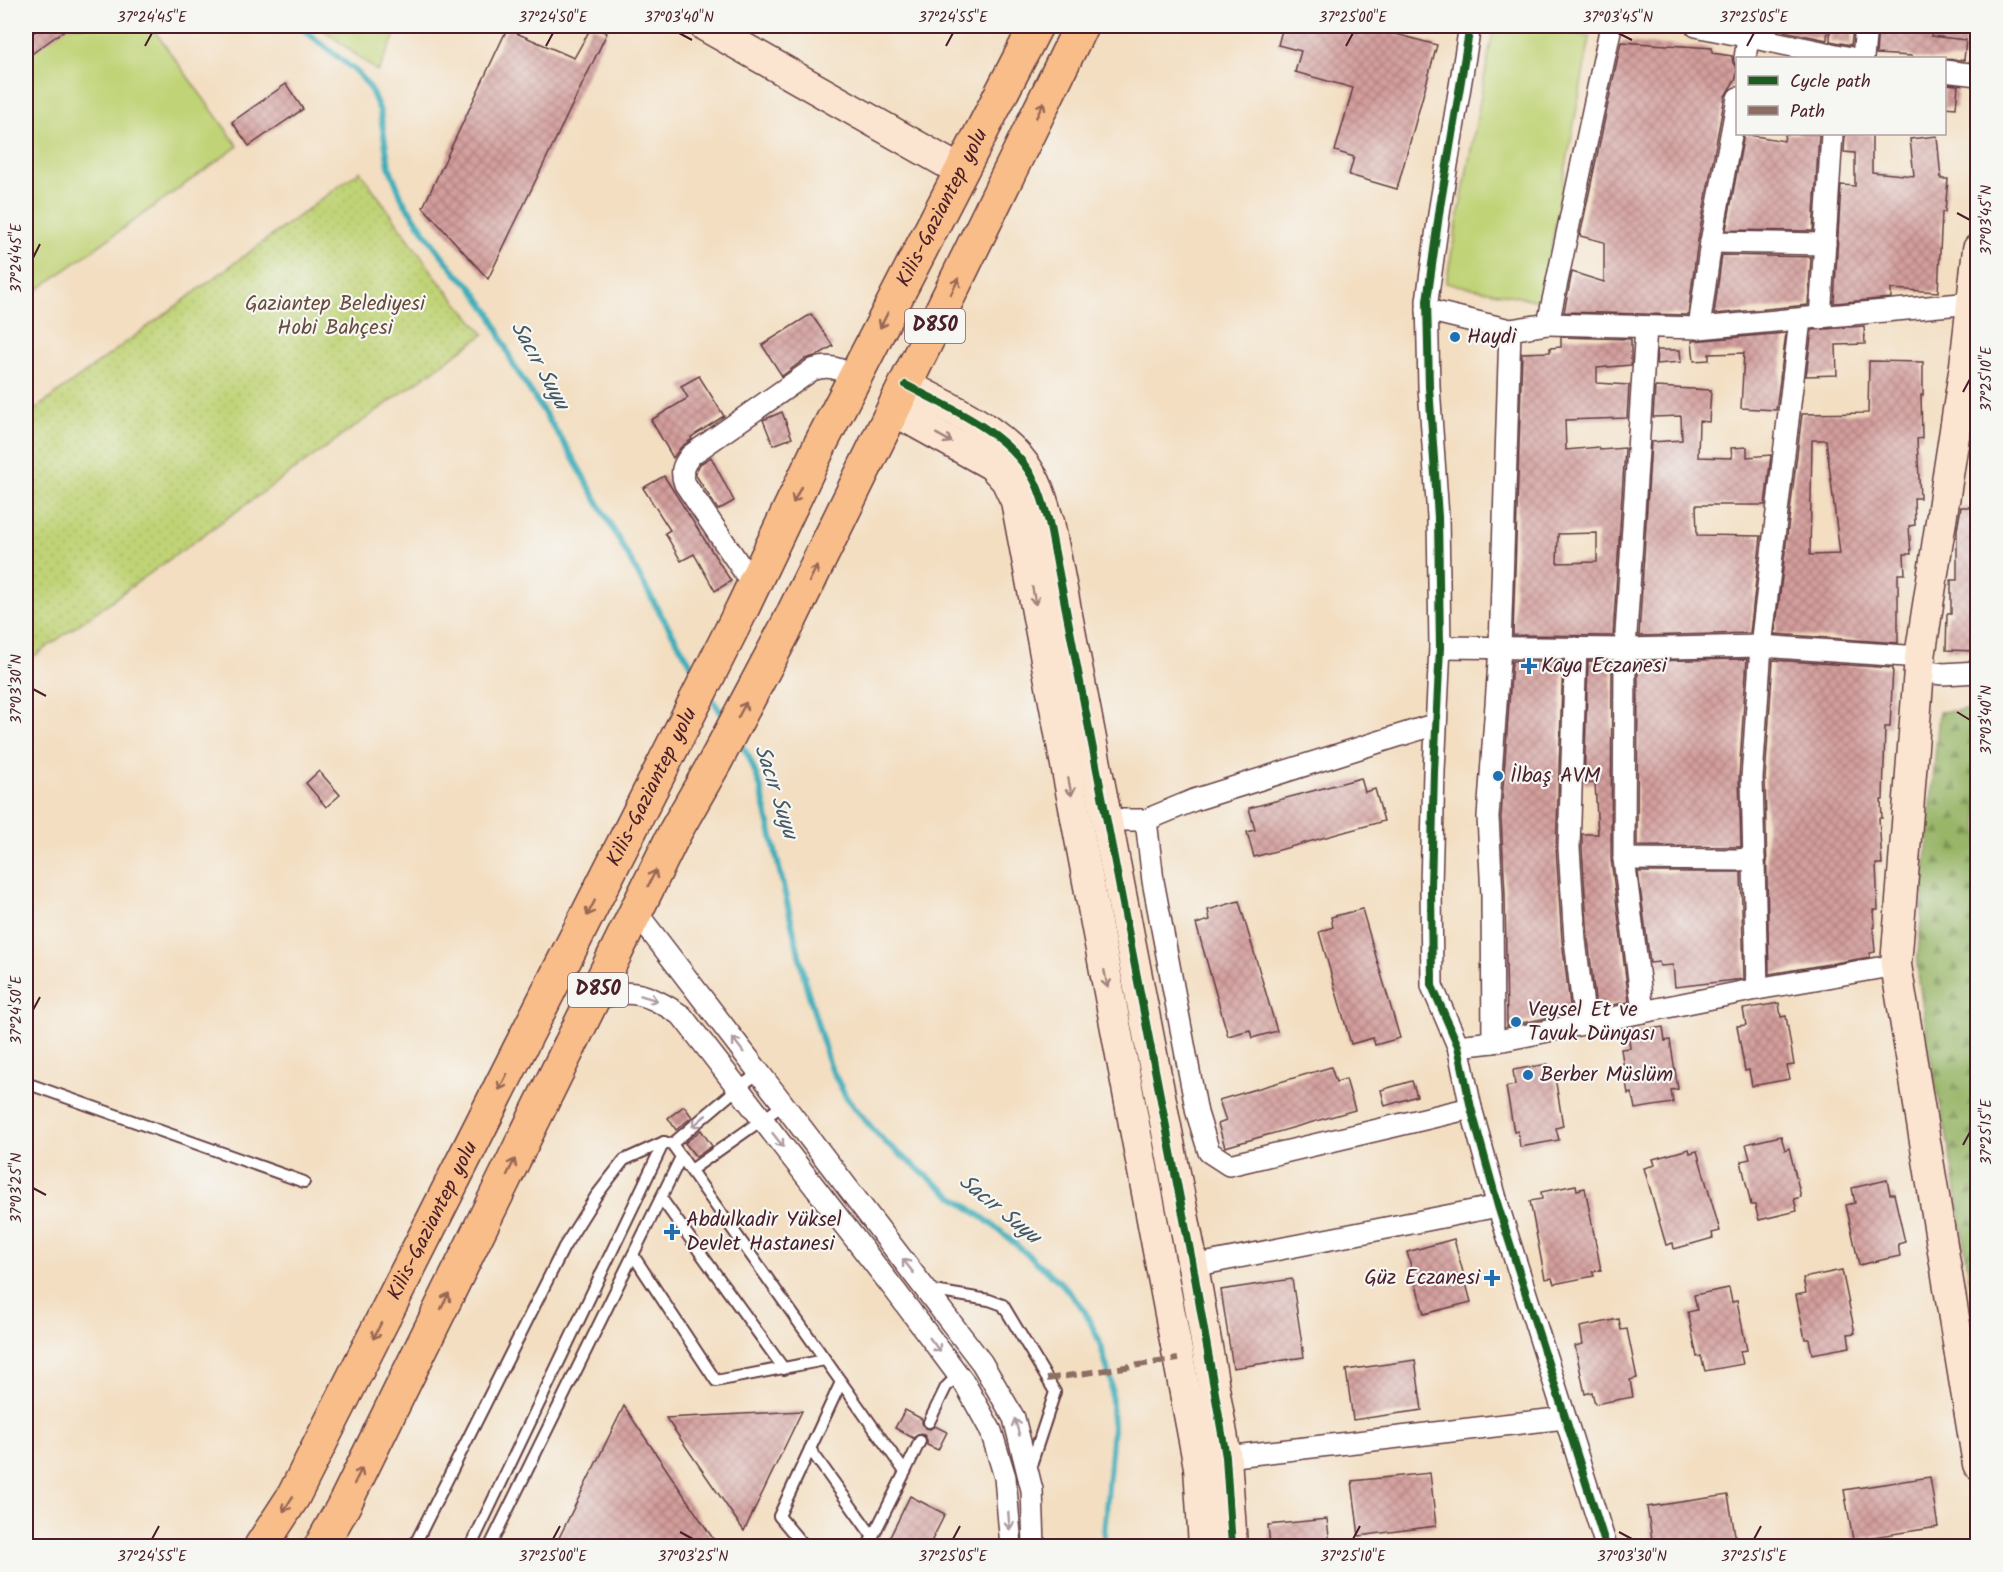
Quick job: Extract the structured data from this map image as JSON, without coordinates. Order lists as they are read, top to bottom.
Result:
{
  "streets": {
    "highway": ["Kilis-Gaziantep yolu", "D850"]
  },
  "water": ["Sacır Suyu"],
  "parks": ["Gaziantep Belediyesi Hobi Bahçesi"],
  "places": {
    "other": [
      "Haydi",
      "İlbaş AVM",
      "Veysel Et ve Tavuk Dünyası",
      "Berber Müslüm"
    ],
    "health": ["Kaya Eczanesi", "Abdulkadir Yüksel Devlet Hastanesi", "Güz Eczanesi"]
  },
  "legend": ["Cycle path", "Path"],
  "coordinates": [
    "37°24'45\"E",
    "37°24'50\"E",
    "37°03'40\"N",
    "37°24'55\"E",
    "37°25'00\"E",
    "37°03'45\"N",
    "37°25'05\"E",
    "37°25'10\"E",
    "37°03'30\"N",
    "37°25'15\"E",
    "37°03'25\"N"
  ]
}
